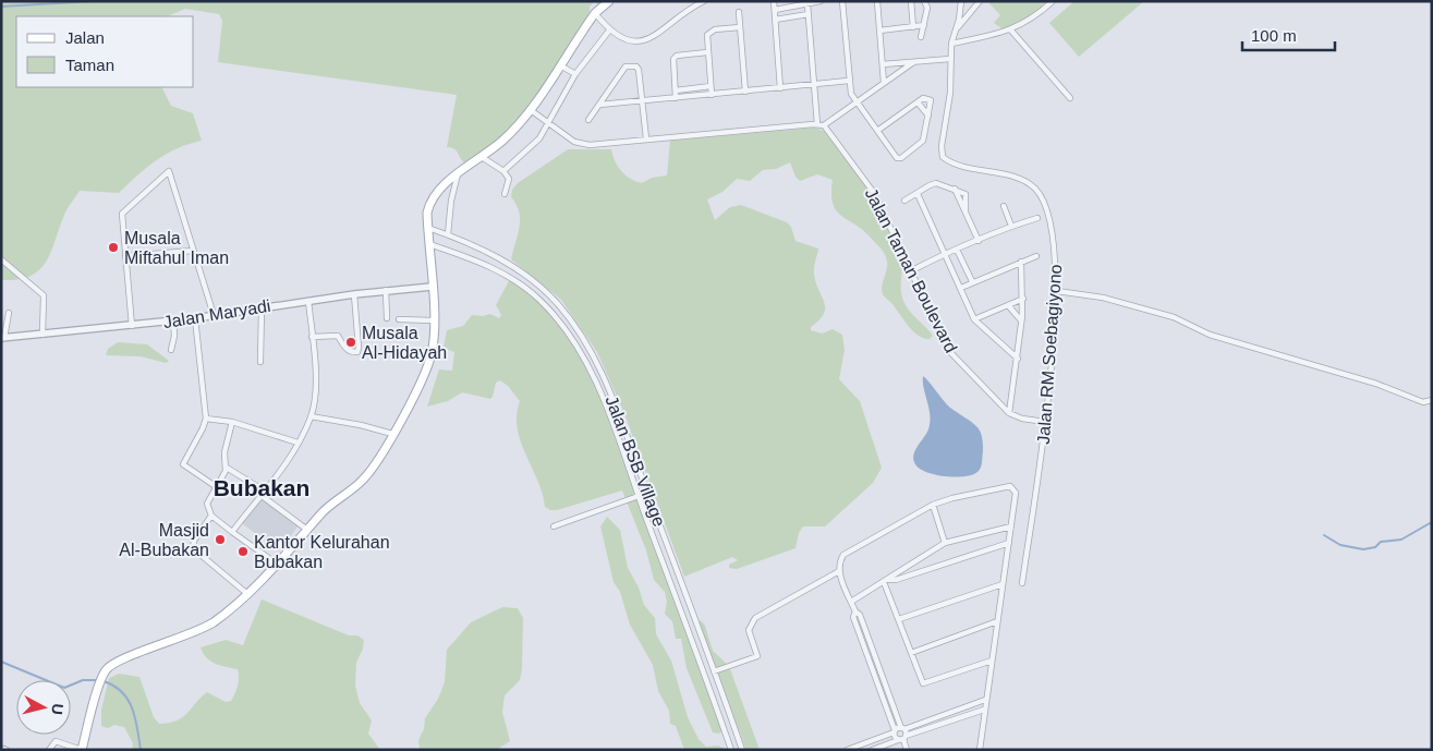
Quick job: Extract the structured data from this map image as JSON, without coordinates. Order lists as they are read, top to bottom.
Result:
{
  "streets": {
    "street": [
      "Jalan Taman Boulevard",
      "Jalan Maryadi",
      "Jalan RM Soebagiyono",
      "Jalan BSB Village"
    ]
  },
  "districts": ["Bubakan"],
  "places": [
    "Musala Miftahul Iman",
    "Musala Al-Hidayah",
    "Masjid Al-Bubakan",
    "Kantor Kelurahan Bubakan"
  ],
  "legend": ["Jalan", "Taman"],
  "scale_bar": "100 m",
  "north": "right"
}
